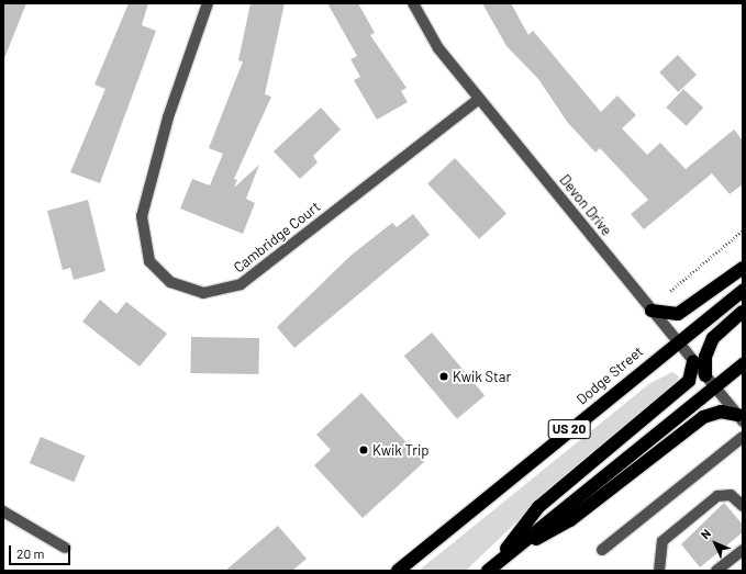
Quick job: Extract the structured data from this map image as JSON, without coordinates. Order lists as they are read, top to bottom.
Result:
{
  "streets": {
    "highway": ["Dodge Street", "US 20"],
    "street": ["Devon Drive", "Cambridge Court"]
  },
  "crossings": [
    ["Devon Drive", "Cambridge Court"],
    ["Devon Drive", "Dodge Street"]
  ],
  "places": ["Kwik Star", "Kwik Trip"],
  "scale_bar": "20 m",
  "north": "top left"
}
